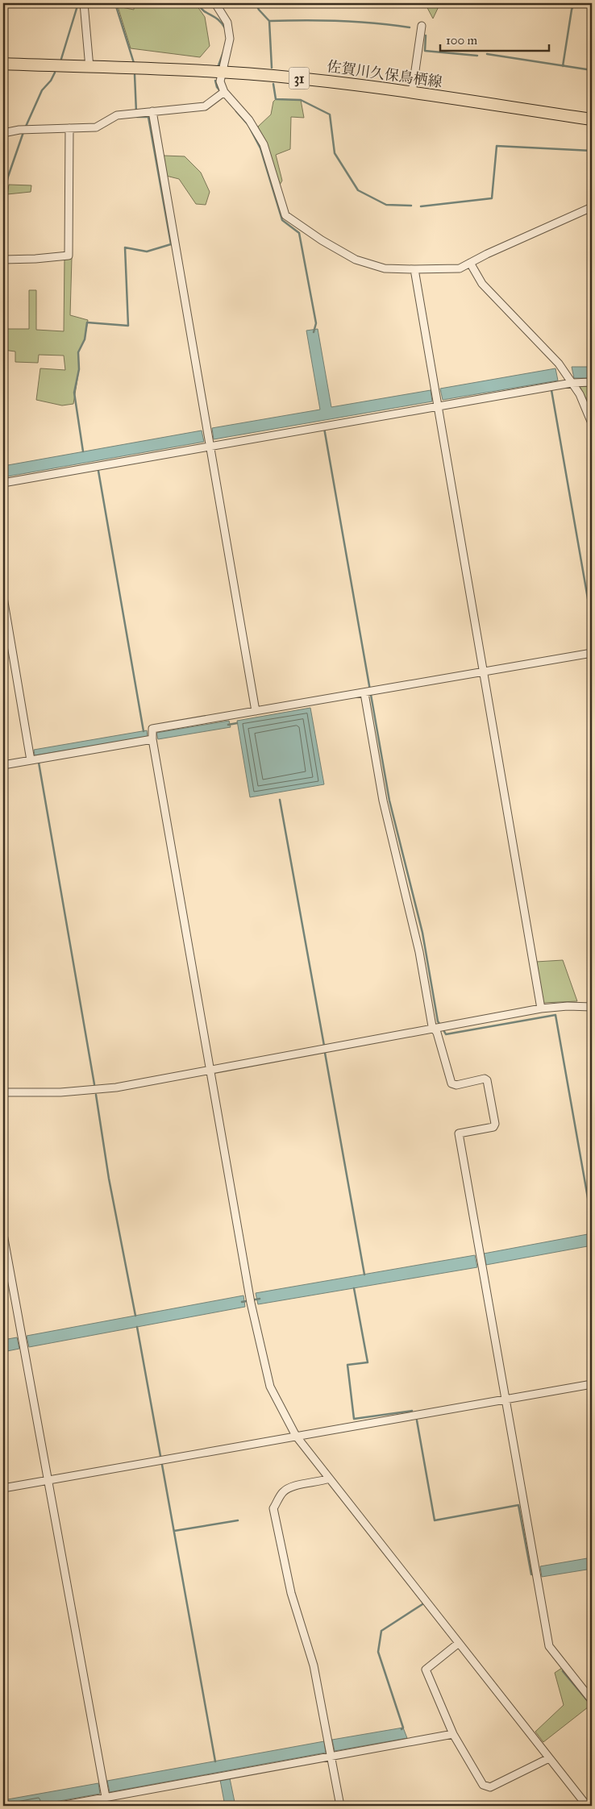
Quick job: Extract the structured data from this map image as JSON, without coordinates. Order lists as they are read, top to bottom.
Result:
{
  "streets": {
    "main road": ["佐賀川久保鳥栖線", "31"]
  },
  "scale_bar": "100 m"
}
